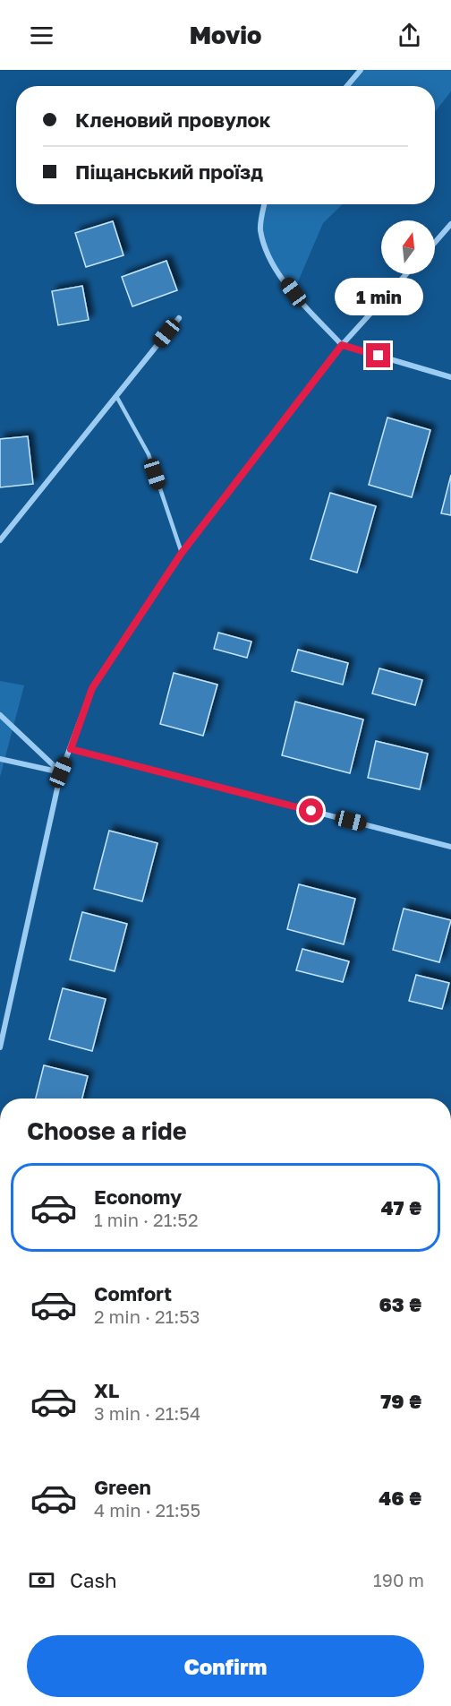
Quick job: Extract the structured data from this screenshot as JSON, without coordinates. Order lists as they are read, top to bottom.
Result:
{
  "north": "top",
  "page": {
    "header": "Movio",
    "banner": ["Кленовий провулок", "Піщанський проїзд"],
    "bubble": "1 min",
    "heading": "Choose a ride",
    "list": [
      {
        "name": "Economy",
        "note": "1 min · 21:52",
        "value": "47 ₴"
      },
      {
        "name": "Comfort",
        "note": "2 min · 21:53",
        "value": "63 ₴"
      },
      {
        "name": "XL",
        "note": "3 min · 21:54",
        "value": "79 ₴"
      },
      {
        "name": "Green",
        "note": "4 min · 21:55",
        "value": "46 ₴"
      }
    ],
    "pay": ["Cash", "190 m"],
    "buttons": "Confirm"
  }
}
